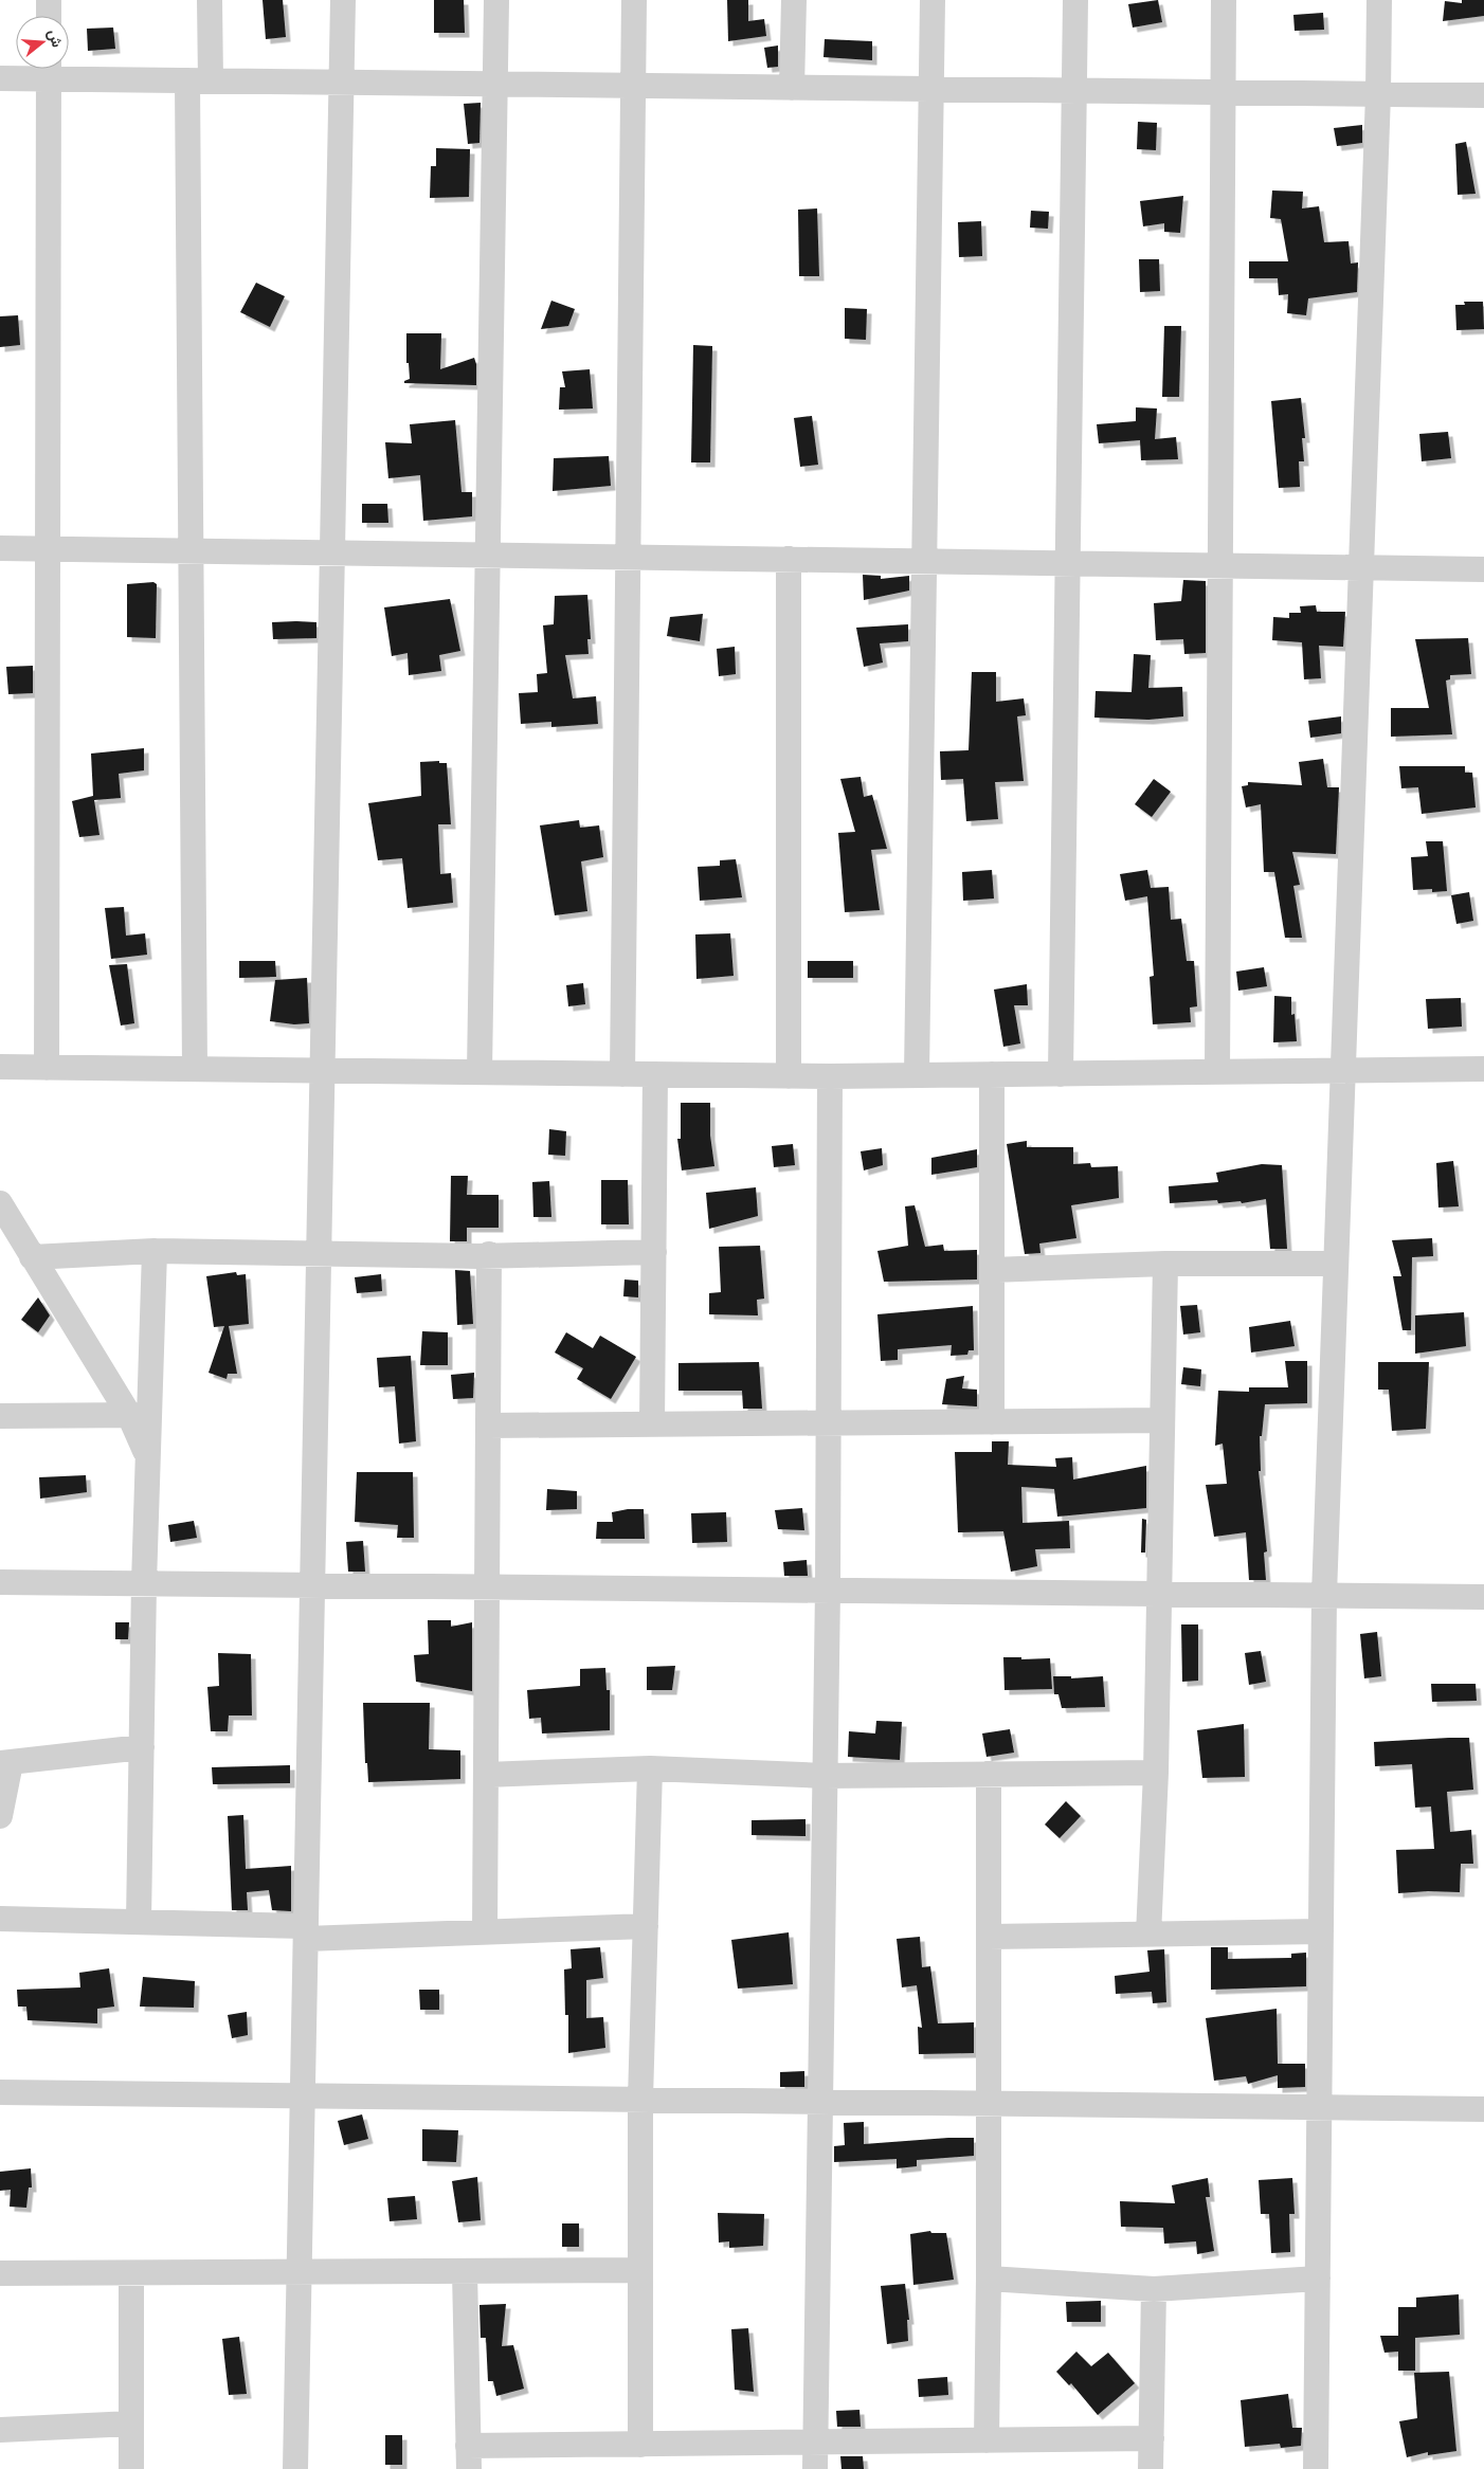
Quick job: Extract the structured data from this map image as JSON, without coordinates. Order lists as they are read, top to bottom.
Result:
{
  "north": "right"
}
